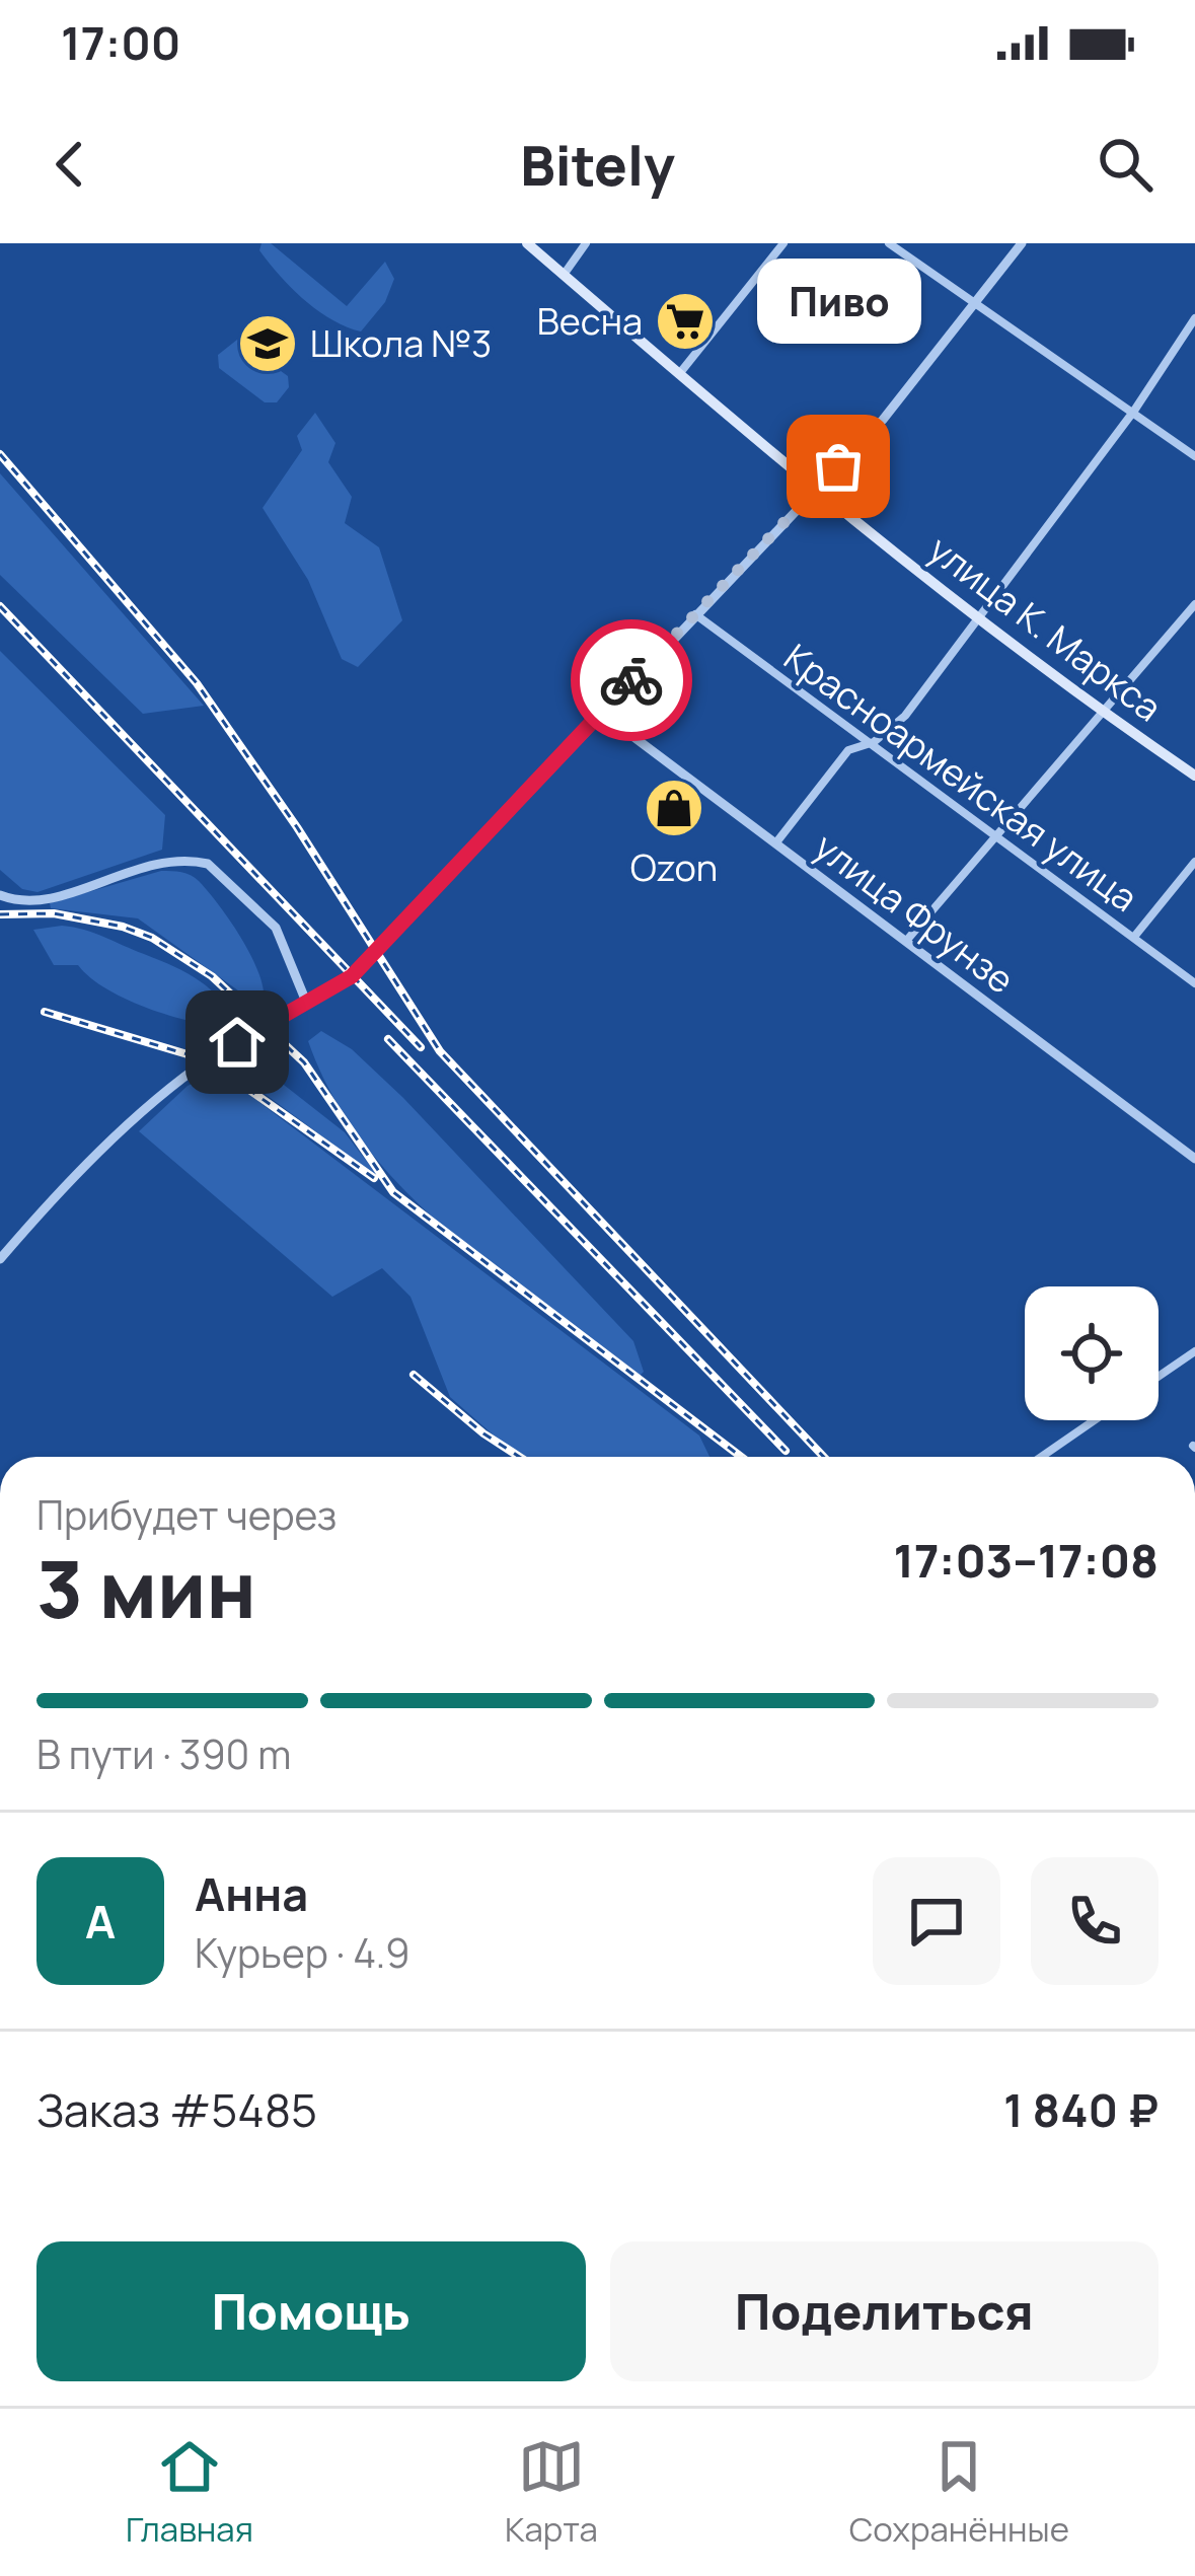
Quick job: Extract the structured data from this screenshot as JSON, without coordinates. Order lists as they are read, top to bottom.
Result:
{
  "streets": {
    "main road": ["улица К. Маркса"],
    "street": ["Красноармейская улица", "улица Фрунзе"]
  },
  "places": {
    "supermarket": ["Весна"],
    "school or university": ["Школа №3"],
    "other": ["Пиво"],
    "shop": ["Ozon"]
  },
  "page": {
    "status": "17:00",
    "header": "Bitely",
    "bubble": "Пиво",
    "heading": ["3 мин", "Прибудет через", "17:03–17:08"],
    "panel": [
      "Анна",
      "Курьер · 4.9",
      "Заказ #5485",
      "1 840 ₽"
    ],
    "bar": "В пути · 390 m",
    "round": "А",
    "buttons": ["Помощь", "Поделиться"],
    "tabs": ["Главная", "Карта", "Сохранённые"]
  }
}
